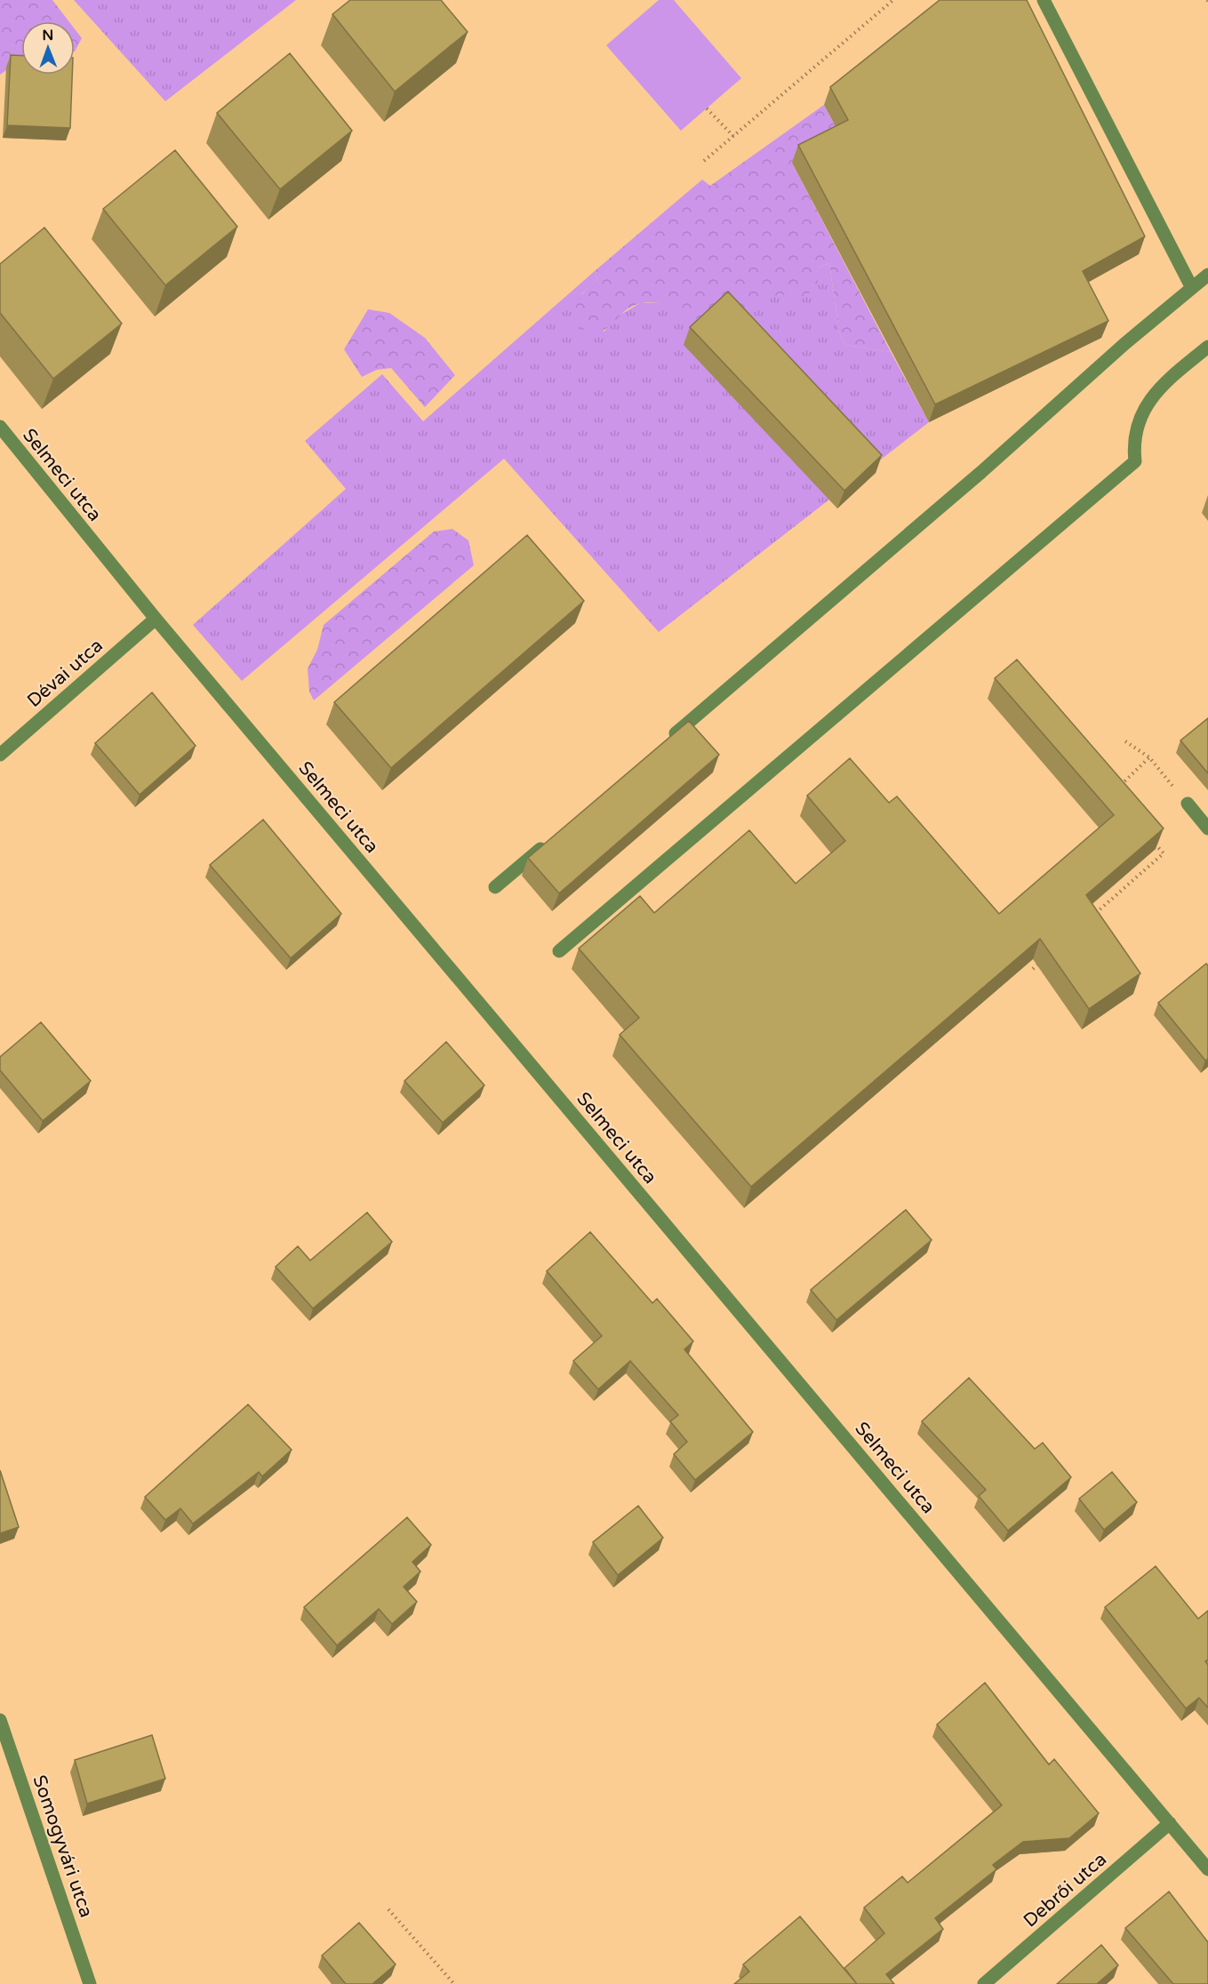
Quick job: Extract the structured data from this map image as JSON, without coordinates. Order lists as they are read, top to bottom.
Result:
{
  "streets": {
    "street": [
      "Selmeci utca",
      "Dévai utca",
      "Somogyvári utca",
      "Debrői utca"
    ]
  },
  "crossings": [
    ["Selmeci utca", "Dévai utca"],
    ["Selmeci utca", "Debrői utca"]
  ],
  "north": "top"
}
